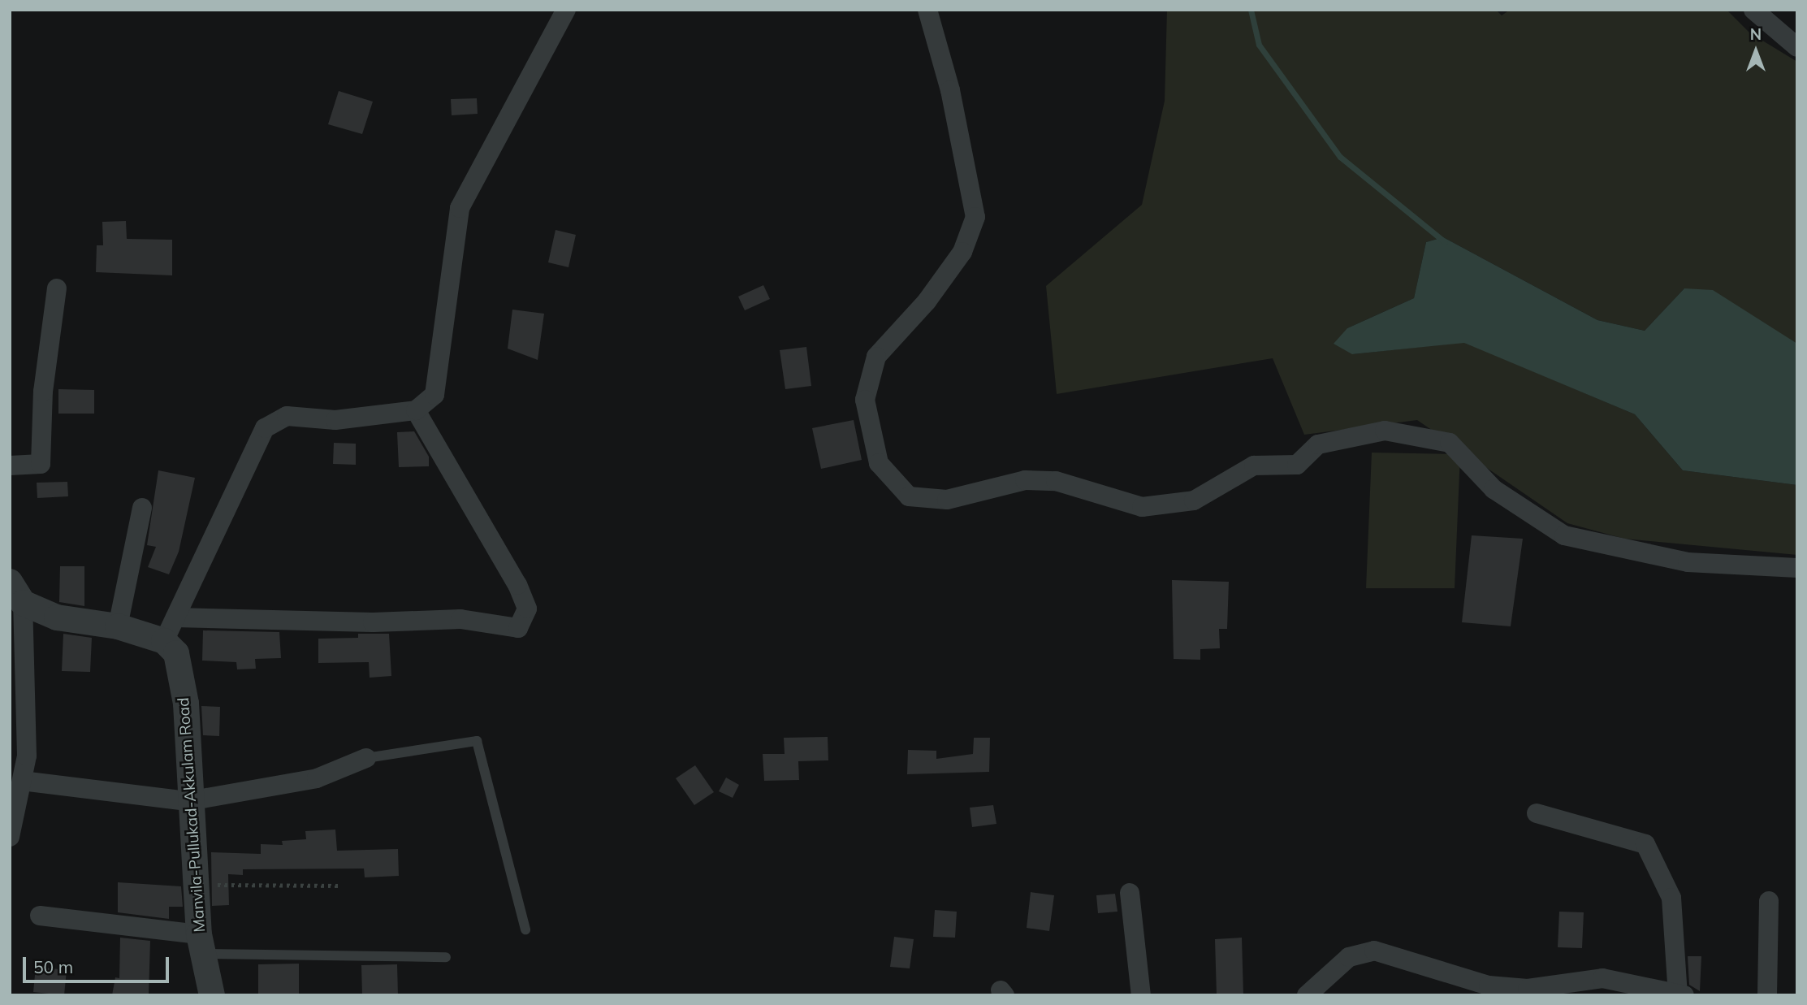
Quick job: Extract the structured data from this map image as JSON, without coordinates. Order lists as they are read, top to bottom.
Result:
{
  "streets": {
    "street": ["Manvila-Pullukad-Akkulam Road"]
  },
  "scale_bar": "50 m",
  "north": "top"
}
